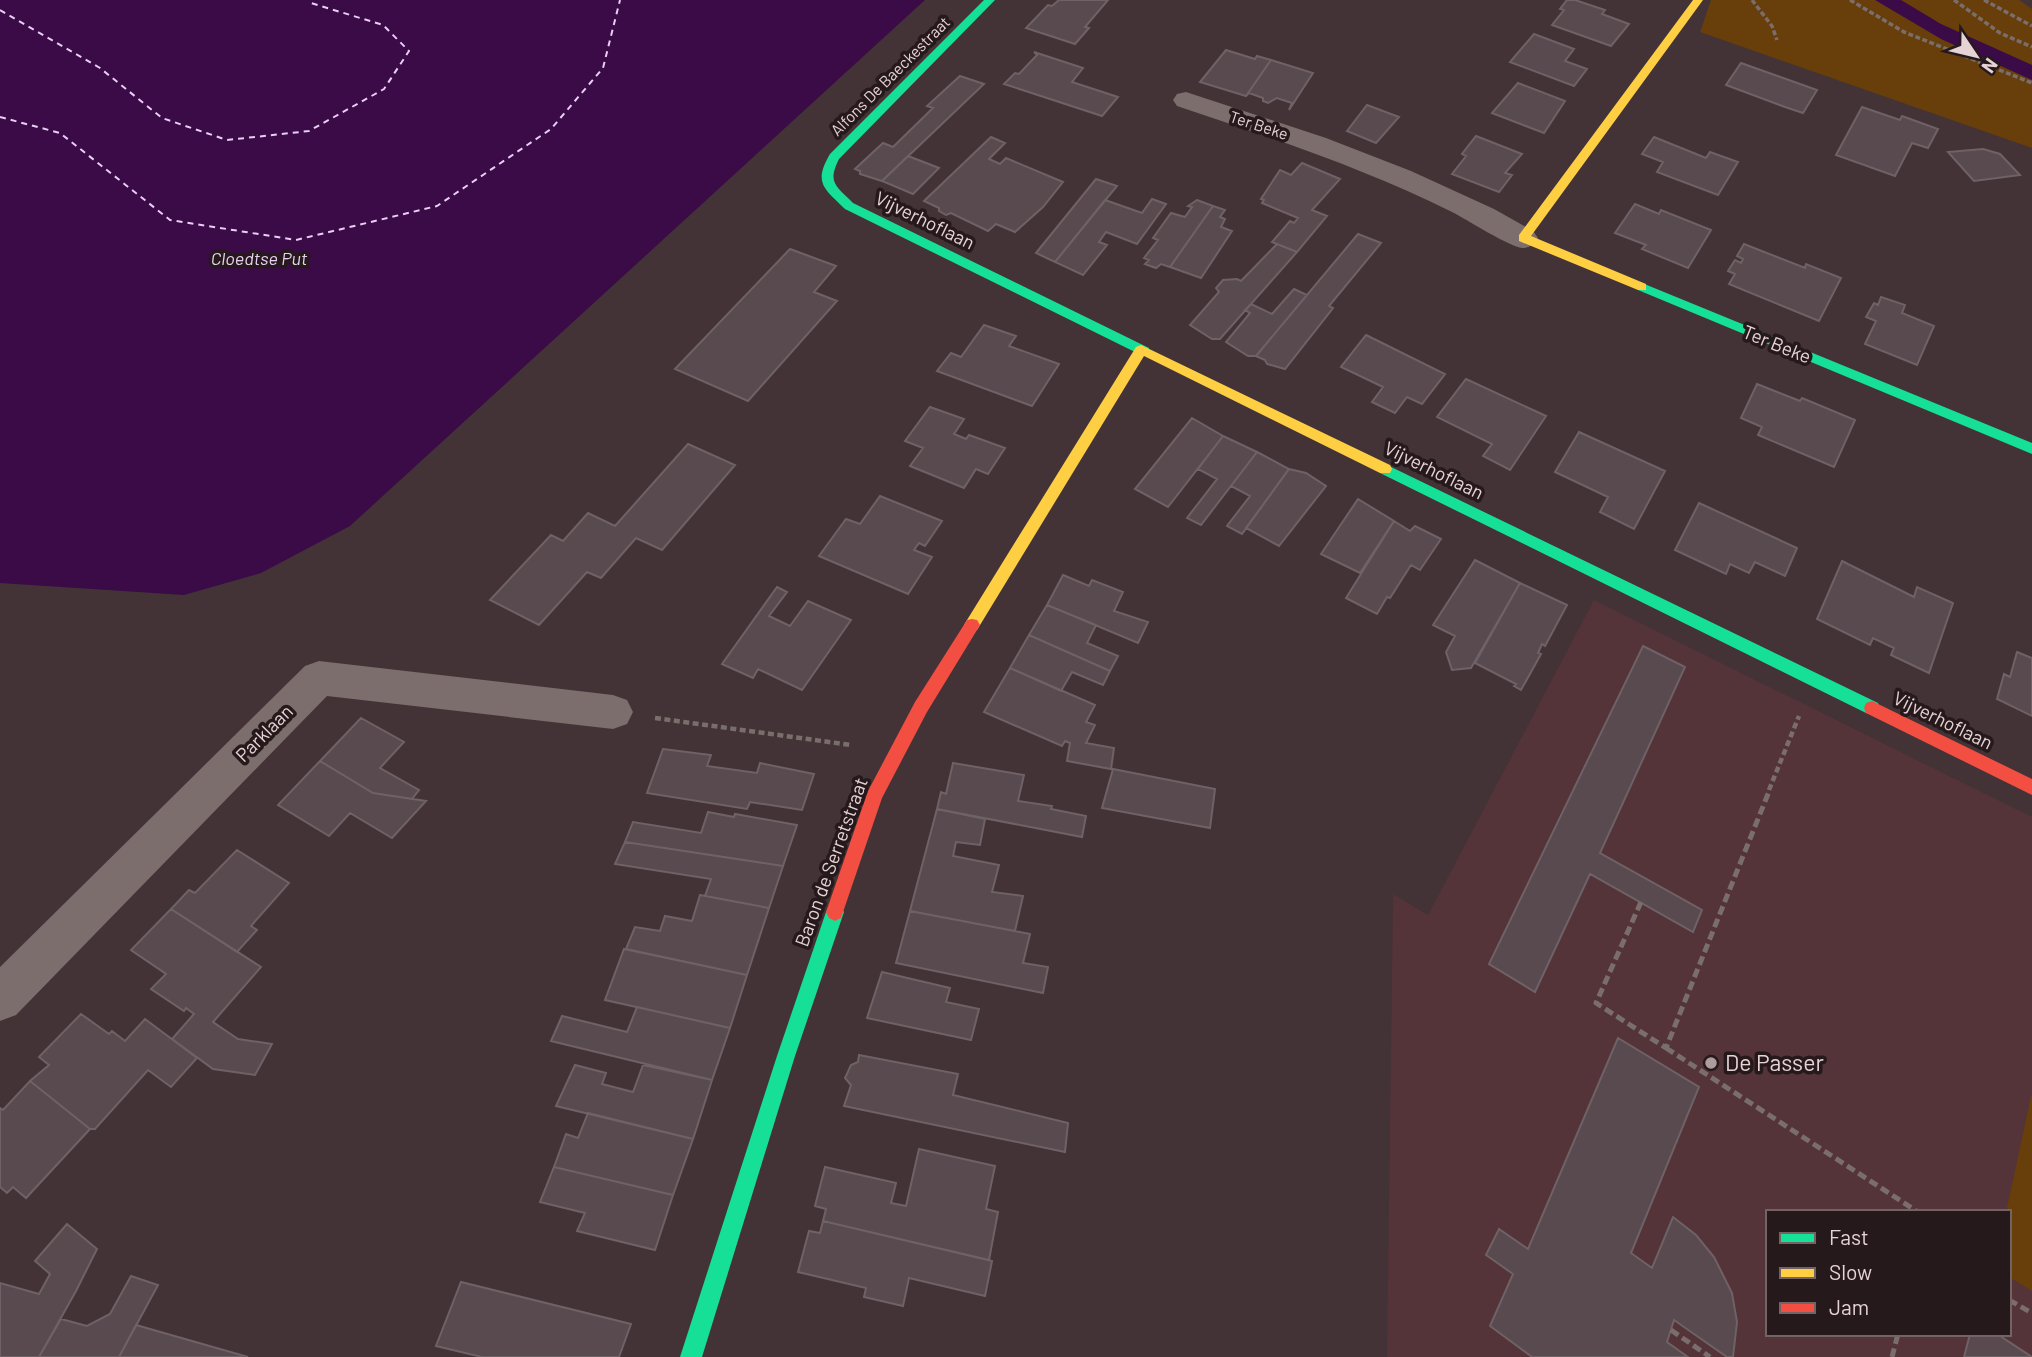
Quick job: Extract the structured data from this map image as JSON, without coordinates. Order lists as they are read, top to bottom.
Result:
{
  "streets": {
    "street": [
      "Alfons De Baeckestraat",
      "Ter Beke",
      "Vijverhoflaan",
      "Parklaan",
      "Baron de Serretstraat"
    ]
  },
  "crossings": [
    ["Alfons De Baeckestraat", "Vijverhoflaan"],
    ["Vijverhoflaan", "Baron de Serretstraat"]
  ],
  "water": ["Cloedtse Put"],
  "places": ["De Passer"],
  "legend": ["Fast", "Slow", "Jam"],
  "north": "bottom right"
}
